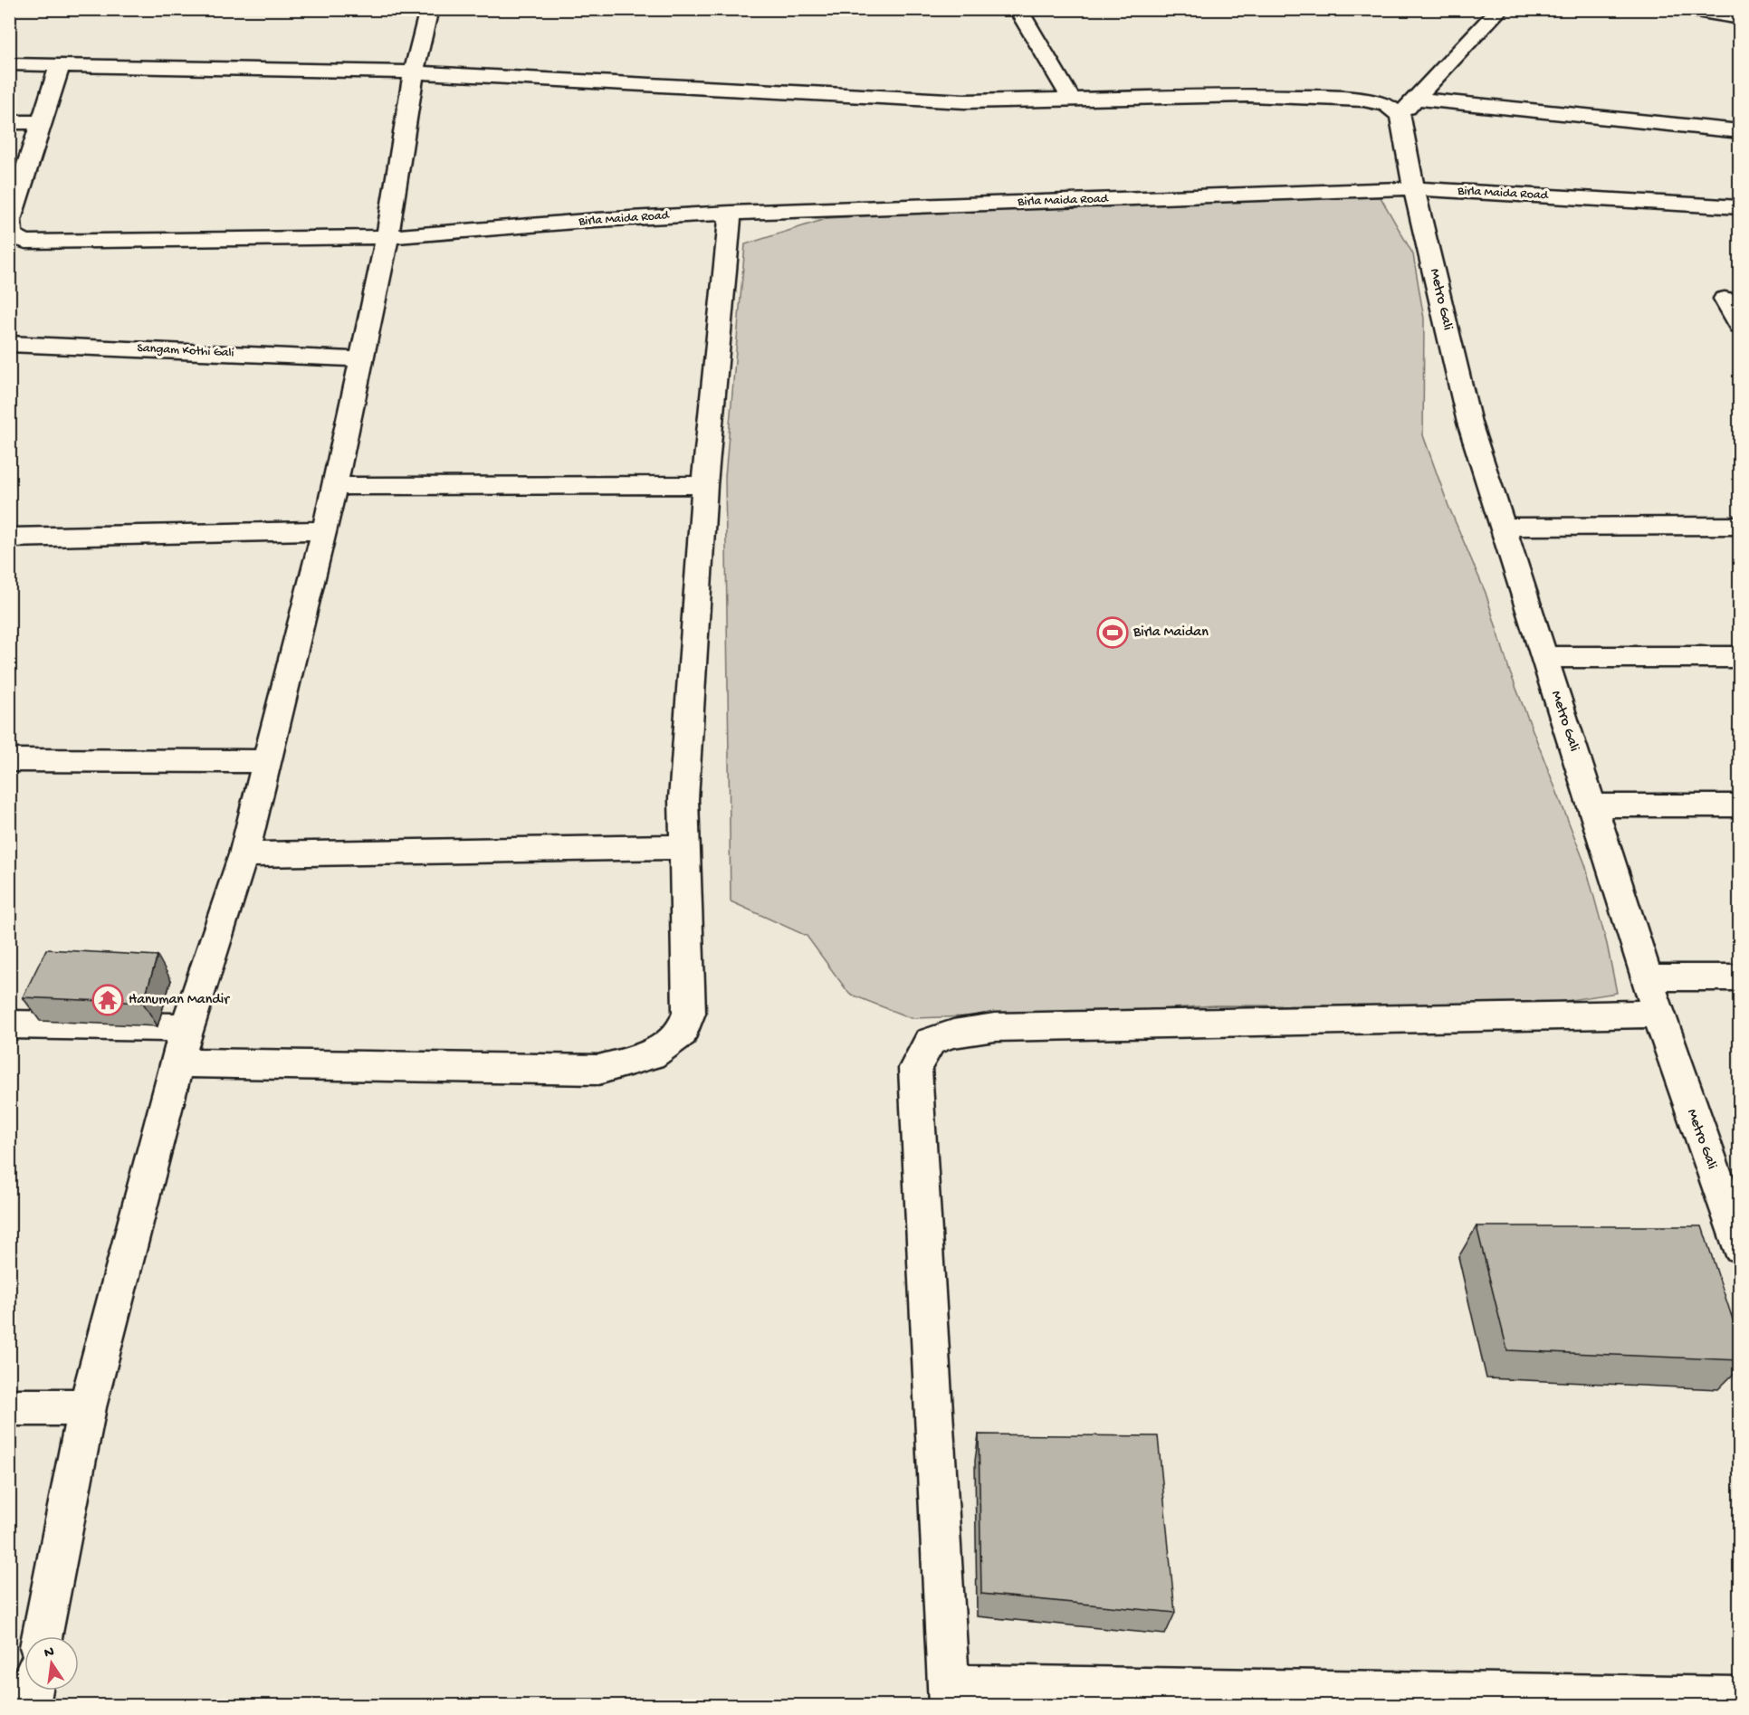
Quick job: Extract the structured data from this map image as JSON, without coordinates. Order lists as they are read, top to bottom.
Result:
{
  "streets": {
    "street": ["Birla Maida Road", "Metro Gali", "Sangam Kothi Gali"]
  },
  "crossings": [
    ["Birla Maida Road", "Metro Gali"]
  ],
  "places": {
    "sports": ["Birla Maidan"],
    "temple": ["Hanuman Mandir"]
  },
  "north": "top"
}
